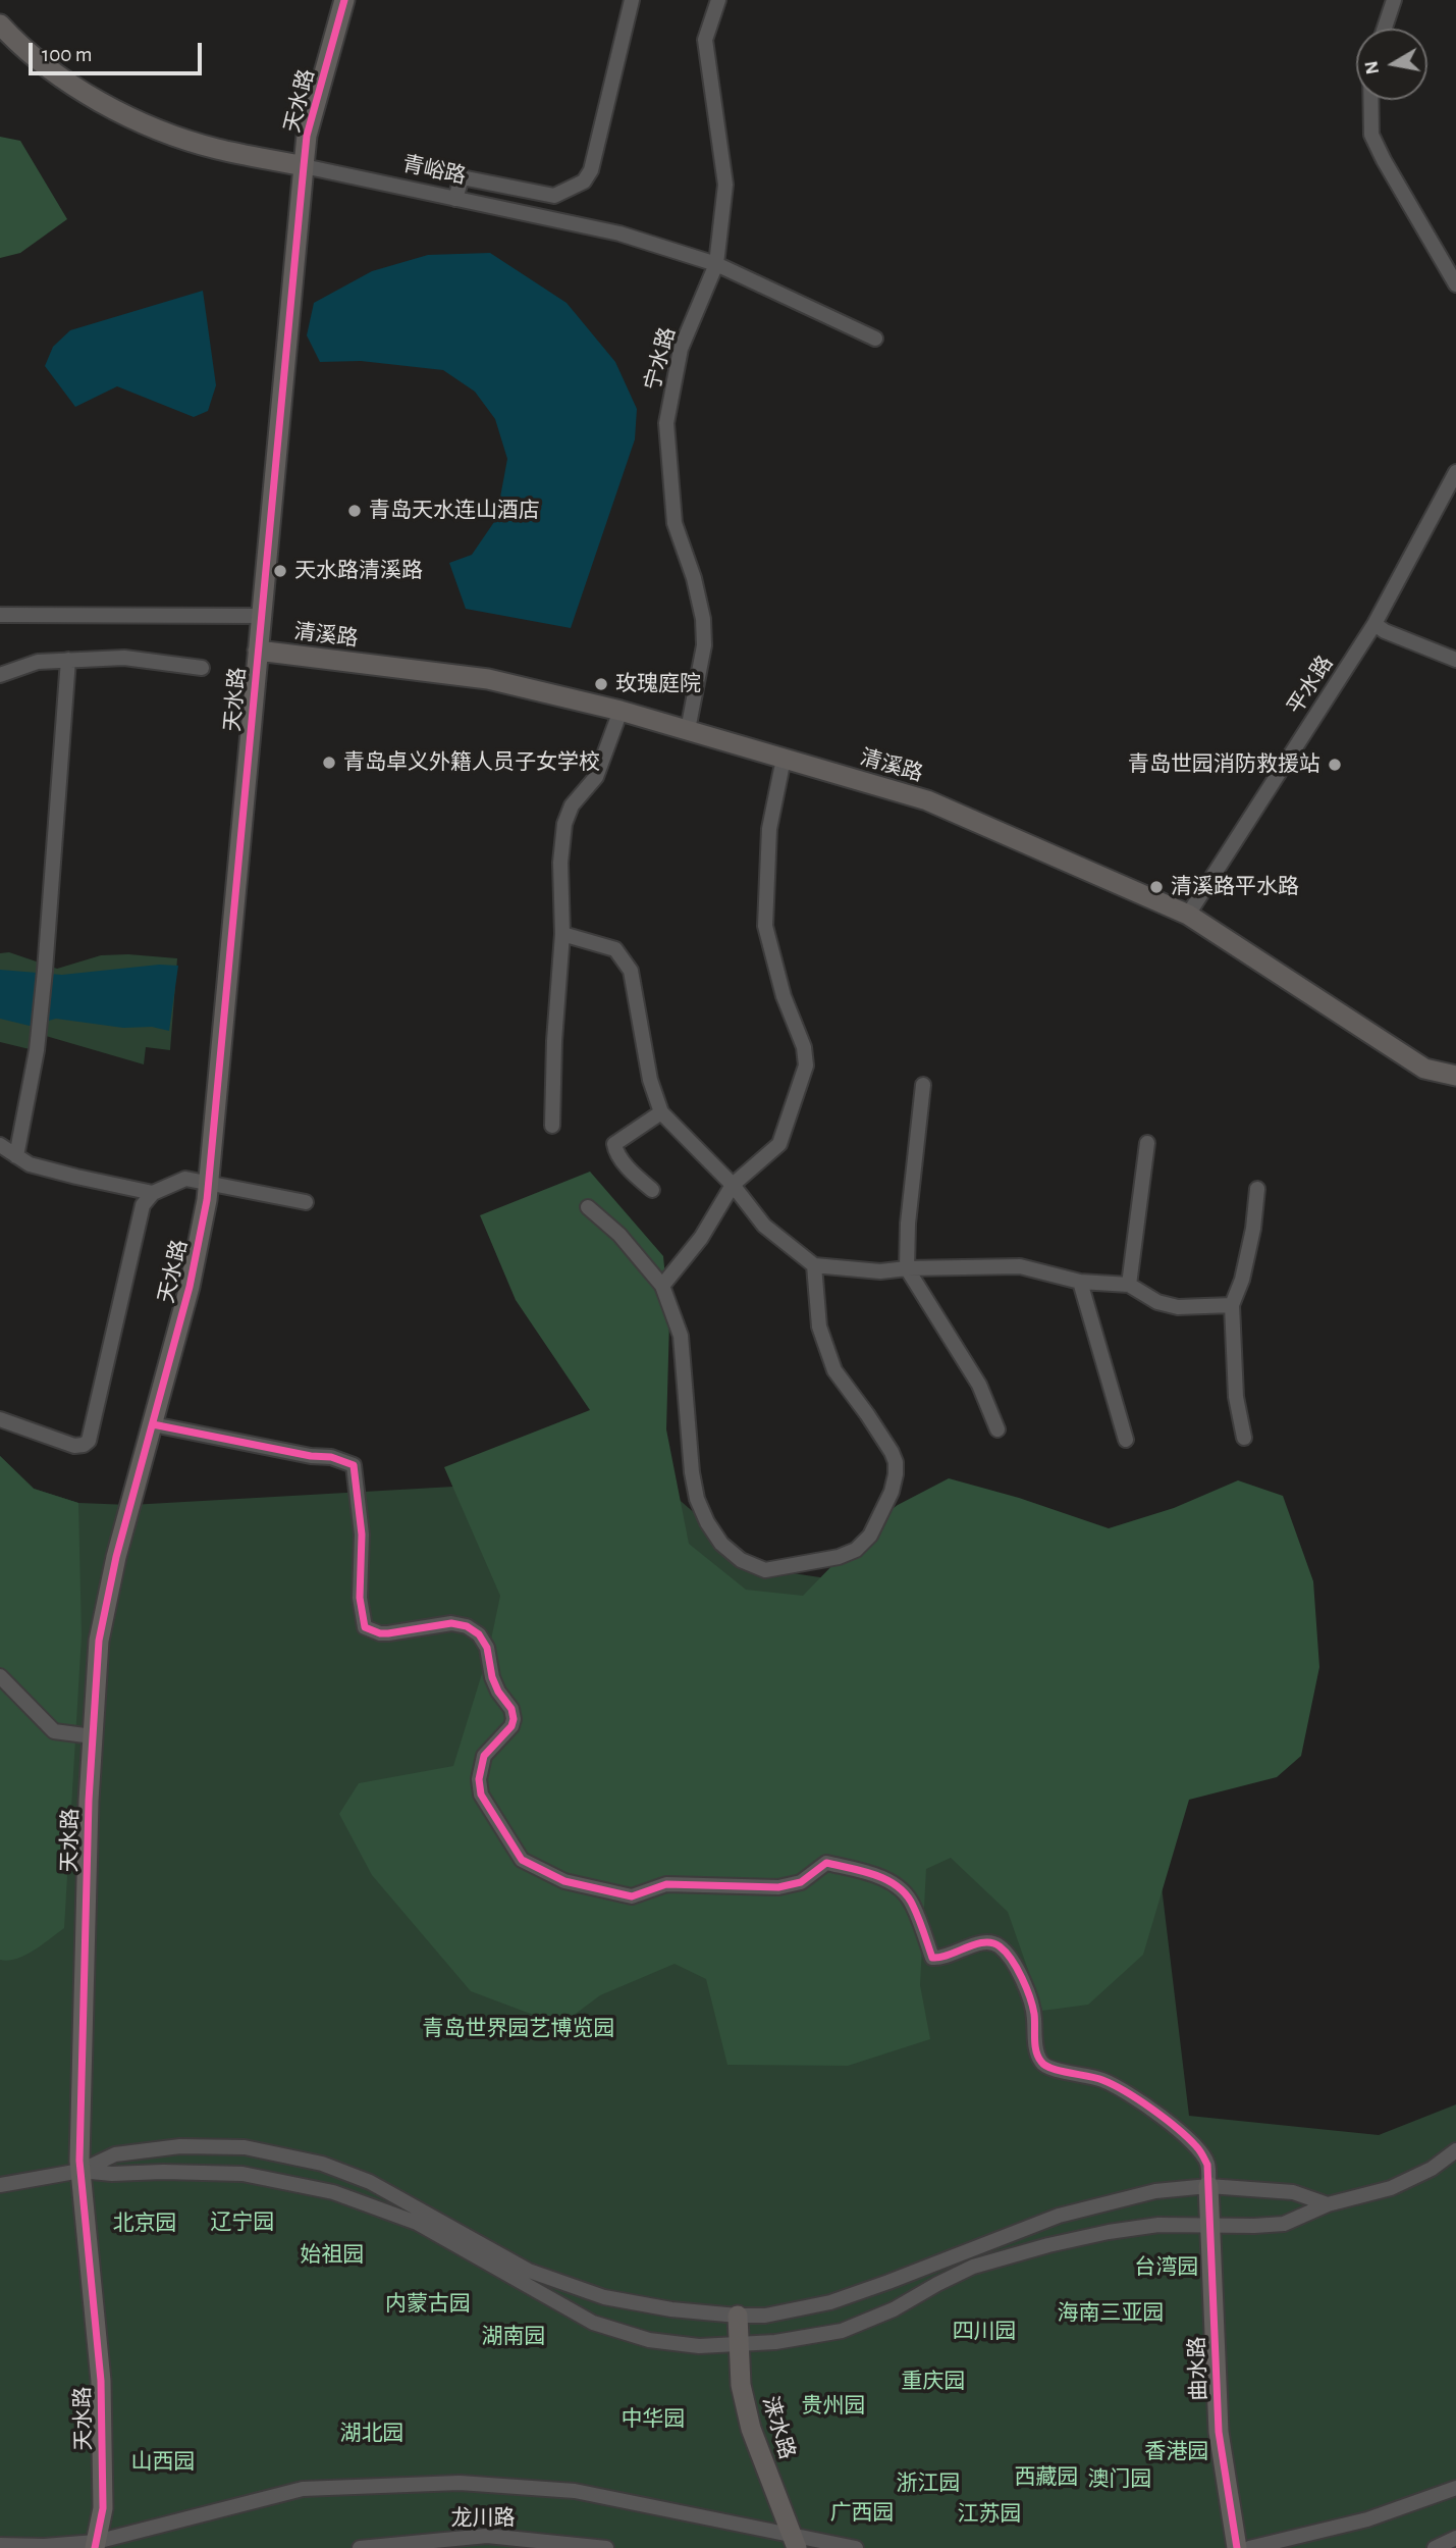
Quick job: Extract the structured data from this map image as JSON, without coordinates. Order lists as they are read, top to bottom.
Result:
{
  "streets": {
    "street": [
      "天水路",
      "青峪路",
      "宁水路",
      "清溪路",
      "平水路",
      "曲水路",
      "涞水路",
      "龙川路"
    ]
  },
  "crossings": [
    ["天水路", "青峪路"],
    ["天水路", "清溪路"],
    ["青峪路", "宁水路"],
    ["宁水路", "清溪路"],
    ["清溪路", "平水路"]
  ],
  "parks": [
    "青岛世界园艺博览园",
    "辽宁园",
    "北京园",
    "始祖园",
    "台湾园",
    "内蒙古园",
    "海南三亚园",
    "四川园",
    "湖南园",
    "重庆园",
    "贵州园",
    "中华园",
    "湖北园",
    "香港园",
    "山西园",
    "西藏园",
    "澳门园",
    "浙江园",
    "广西园",
    "江苏园"
  ],
  "places": [
    "青岛天水连山酒店",
    "天水路清溪路",
    "玫瑰庭院",
    "青岛卓义外籍人员子女学校",
    "青岛世园消防救援站",
    "清溪路平水路"
  ],
  "scale_bar": "100 m",
  "north": "left"
}
